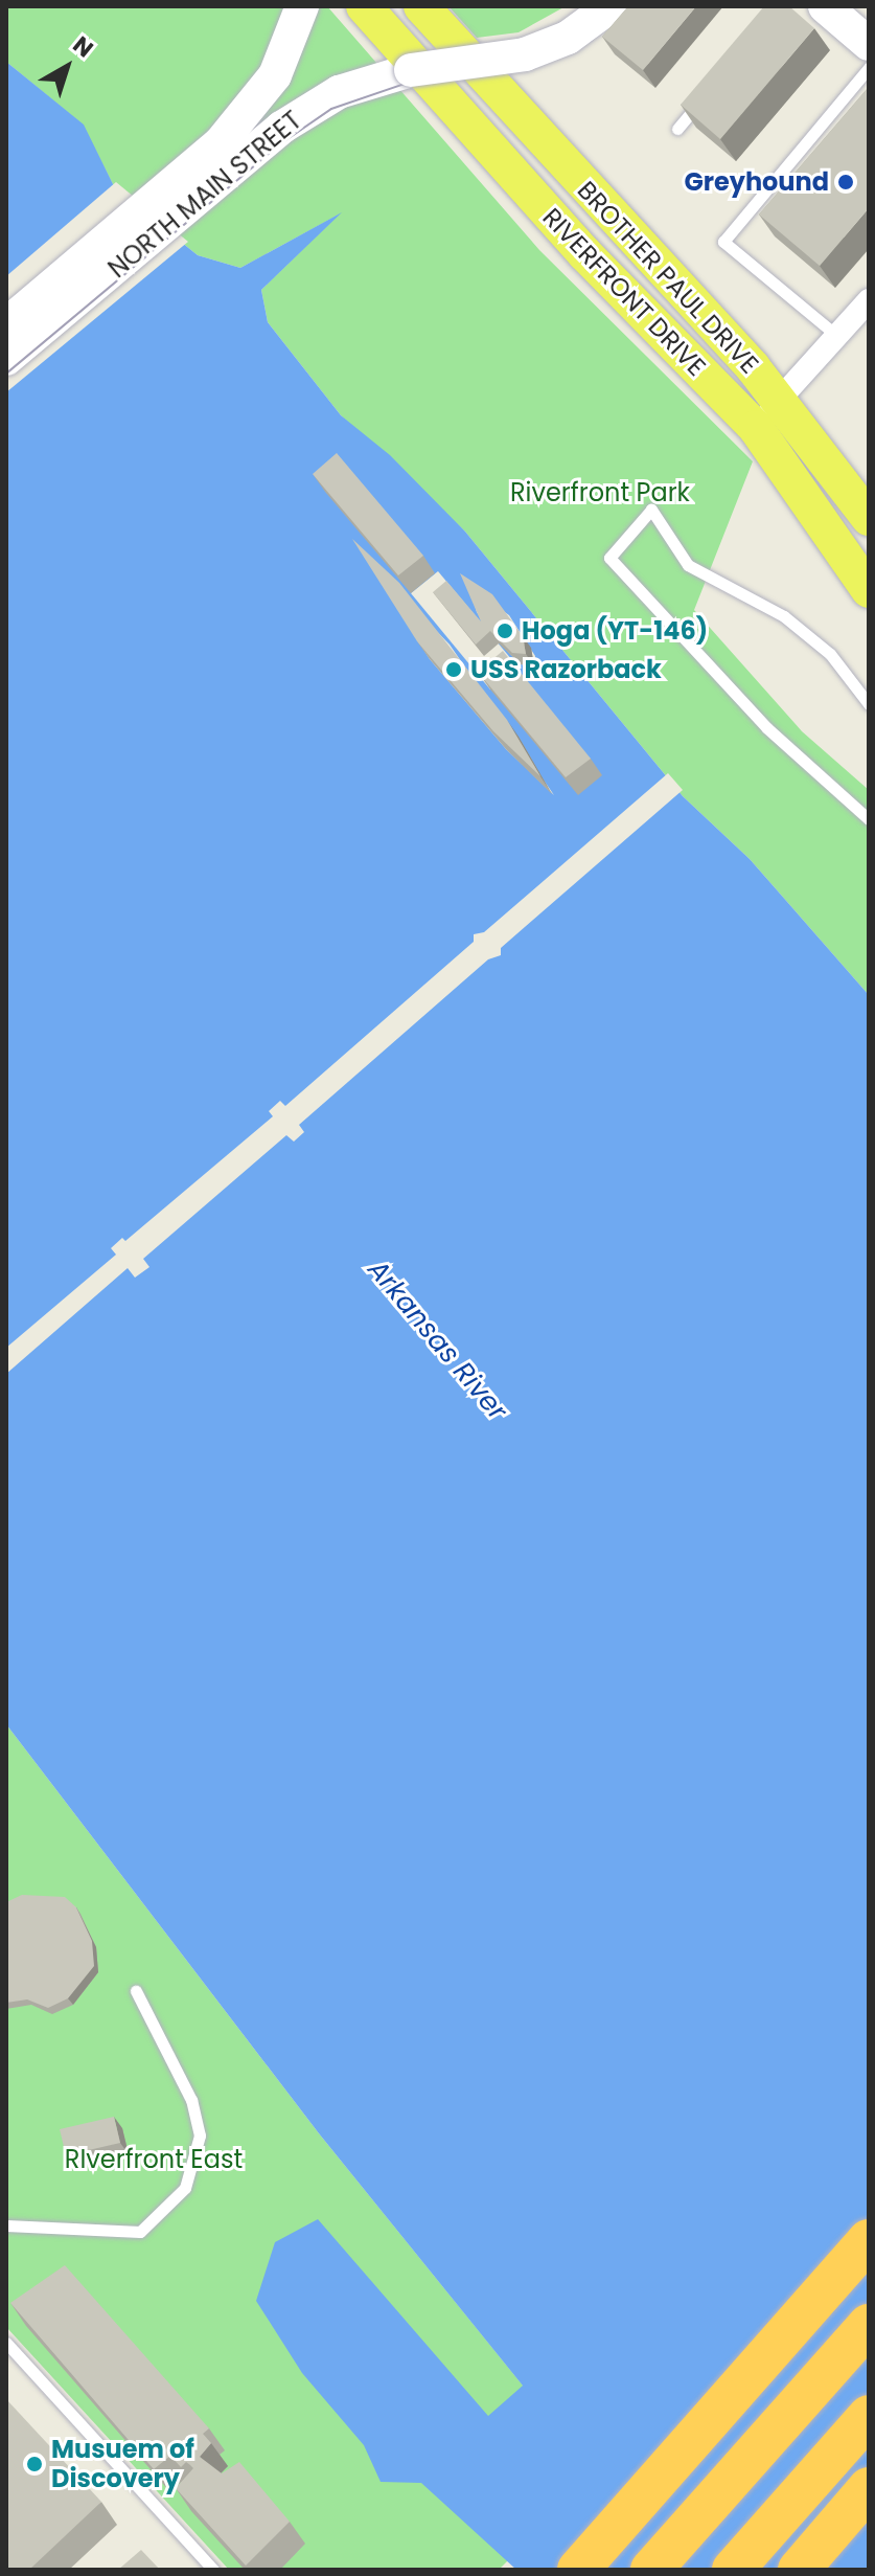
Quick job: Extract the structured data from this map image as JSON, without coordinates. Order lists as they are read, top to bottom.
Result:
{
  "streets": {
    "main road": ["NORTH MAIN STREET", "BROTHER PAUL DRIVE", "RIVERFRONT DRIVE"]
  },
  "water": ["Arkansas River"],
  "parks": ["Riverfront Park", "RIverfront East"],
  "places": [
    "Greyhound",
    "Hoga (YT-146)",
    "USS Razorback",
    "Musuem of Discovery"
  ],
  "north": "top right"
}
